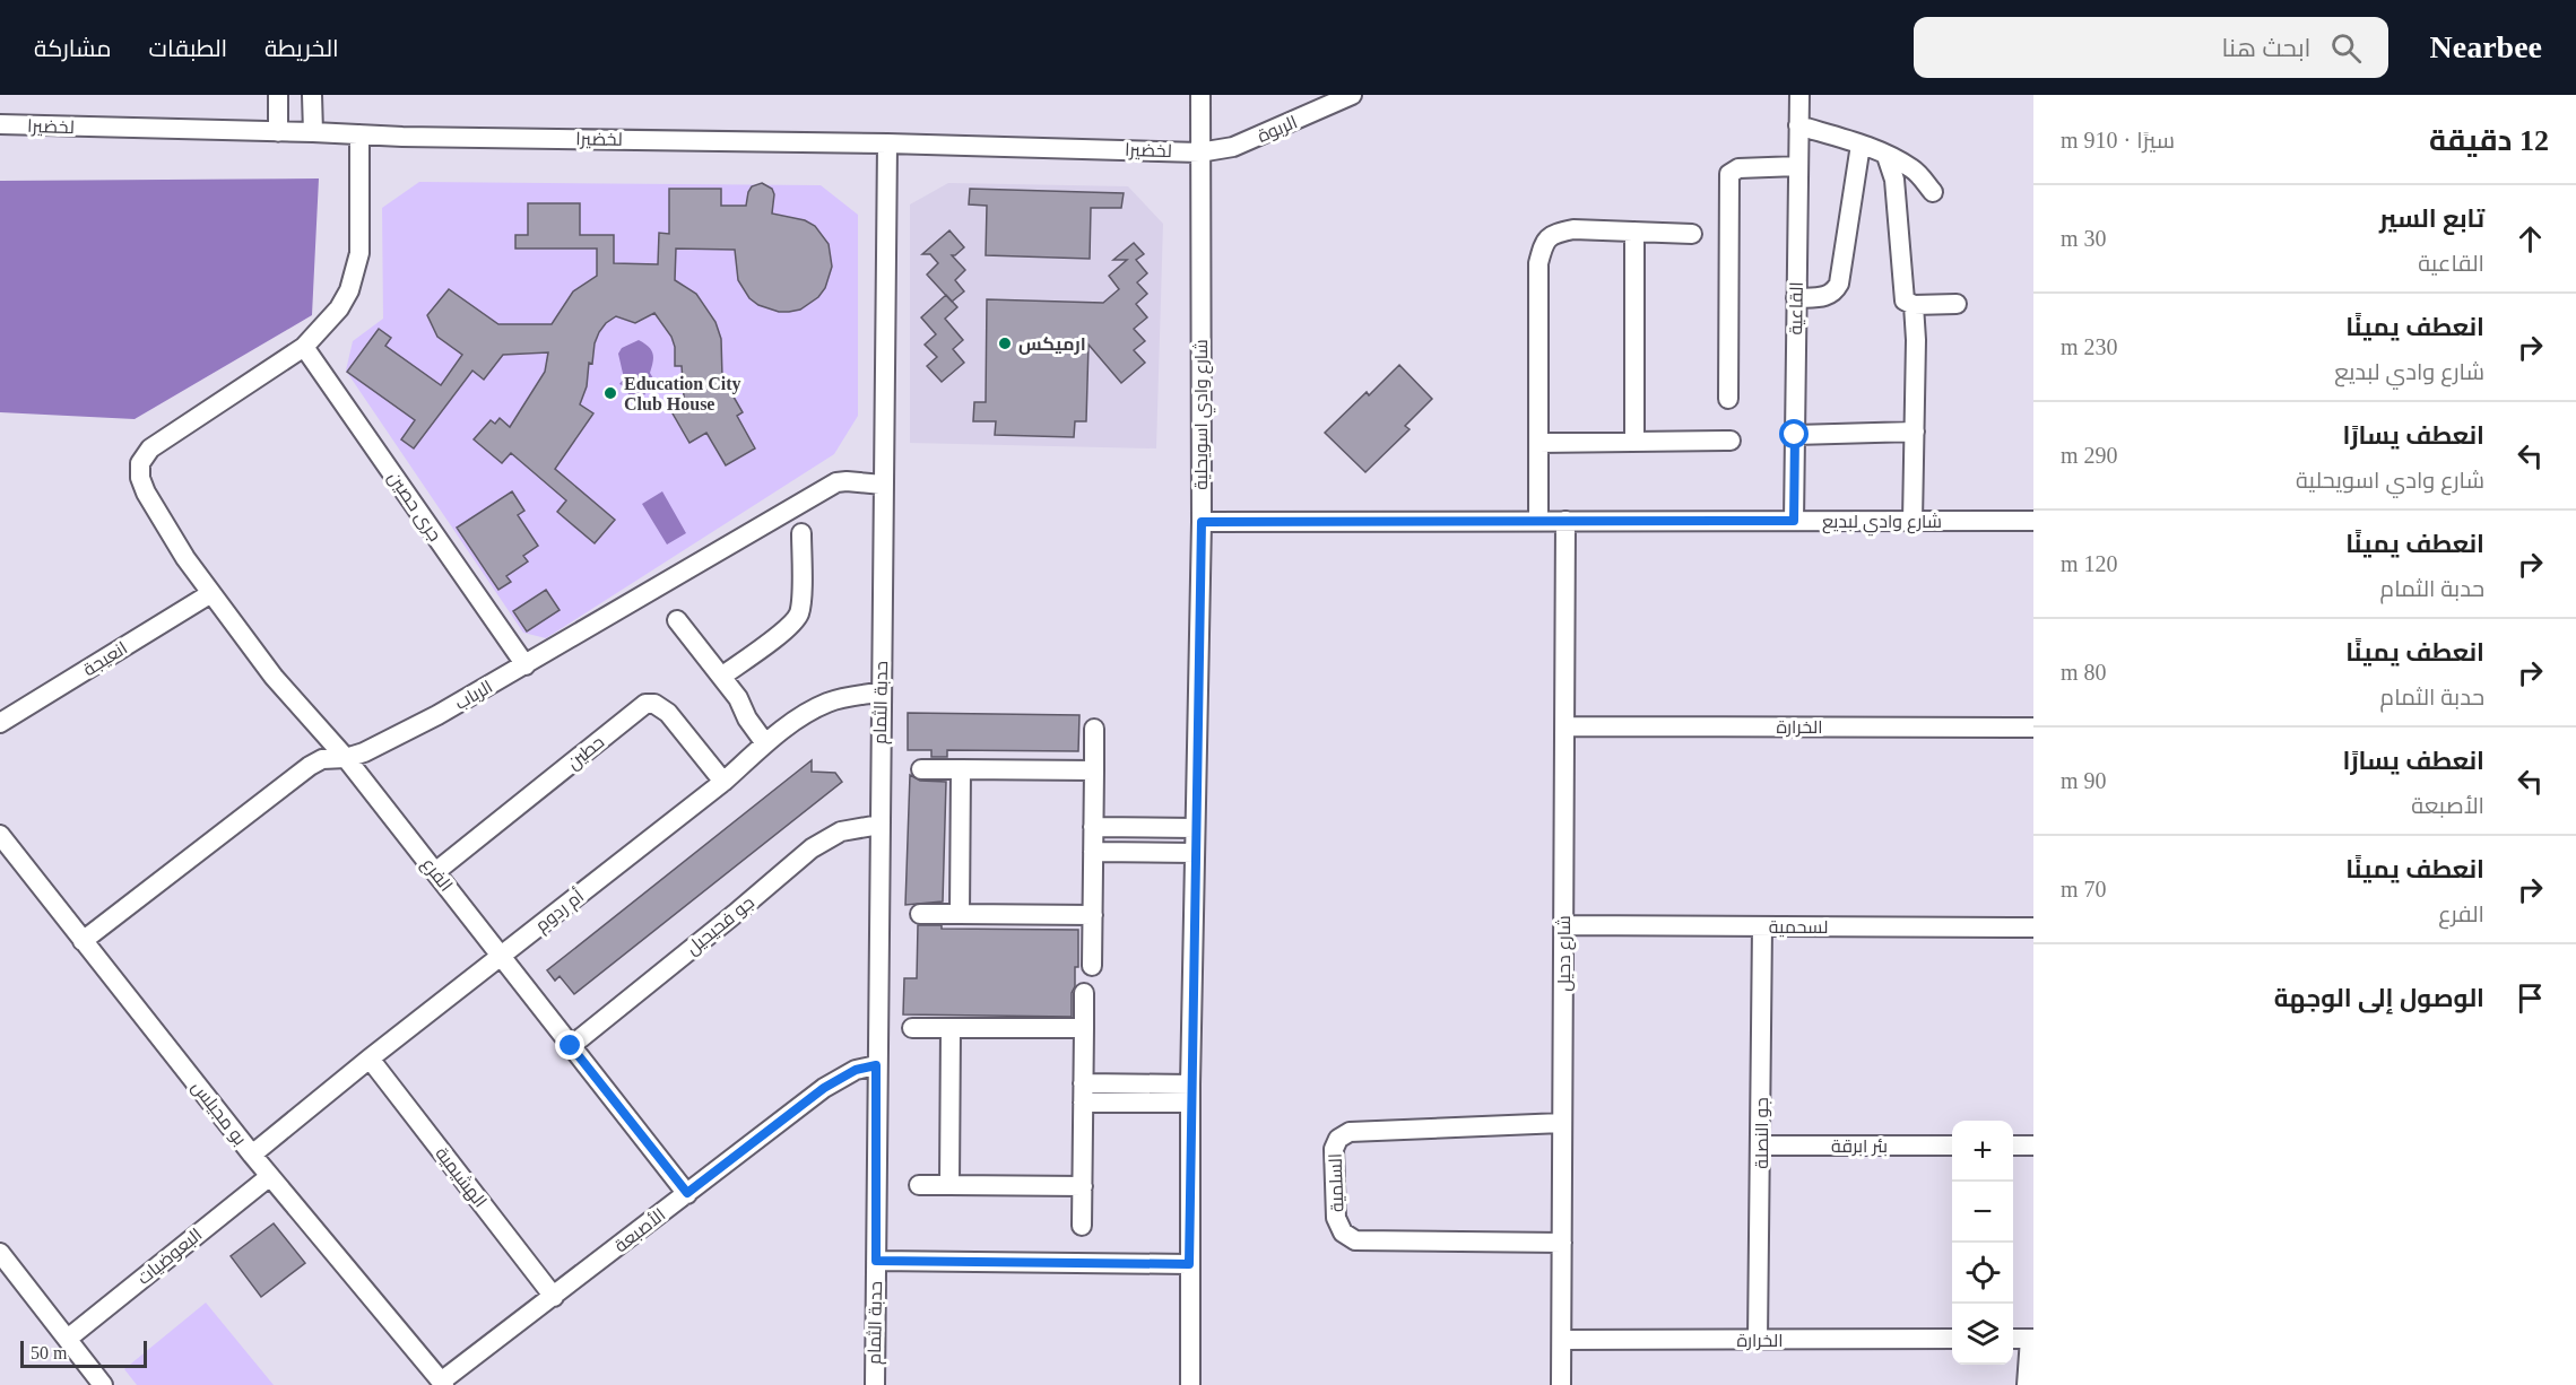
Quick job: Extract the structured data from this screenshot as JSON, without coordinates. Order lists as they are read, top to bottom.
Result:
{
  "streets": {
    "street": [
      "لخضيرا",
      "الربوة",
      "القاعية",
      "شارع وادي اسويحلية",
      "جرى حصين",
      "شارع وادي لبديع",
      "انعيجة",
      "الرباب",
      "حدبة الثمام",
      "الخرارة",
      "حطين",
      "الفرع",
      "أم ردوم",
      "جو فحيحيل",
      "لسحمية",
      "شارع دحيل",
      "بو مجيلس",
      "جو النصلة",
      "بئر ابرقة",
      "الهشيمية",
      "السلمية",
      "الأصبعة",
      "البعوضيات"
    ]
  },
  "crossings": [
    ["لخضيرا", "الربوة"],
    ["لخضيرا", "شارع وادي اسويحلية"],
    ["لخضيرا", "حدبة الثمام"],
    ["الربوة", "شارع وادي اسويحلية"],
    ["القاعية", "شارع وادي لبديع"],
    ["شارع وادي اسويحلية", "شارع وادي لبديع"],
    ["شارع وادي اسويحلية", "حدبة الثمام"],
    ["جرى حصين", "الرباب"],
    ["جرى حصين", "الفرع"],
    ["شارع وادي لبديع", "شارع دحيل"],
    ["انعيجة", "الفرع"],
    ["الرباب", "حدبة الثمام"],
    ["الرباب", "الفرع"],
    ["الرباب", "بو مجيلس"],
    ["حدبة الثمام", "أم ردوم"],
    ["حدبة الثمام", "جو فحيحيل"],
    ["حدبة الثمام", "الأصبعة"],
    ["الخرارة", "شارع دحيل"],
    ["الخرارة", "جو النصلة"],
    ["حطين", "الفرع"],
    ["حطين", "أم ردوم"],
    ["الفرع", "أم ردوم"],
    ["الفرع", "جو فحيحيل"],
    ["الفرع", "الأصبعة"],
    ["أم ردوم", "بو مجيلس"],
    ["أم ردوم", "الهشيمية"],
    ["لسحمية", "شارع دحيل"],
    ["لسحمية", "جو النصلة"],
    ["شارع دحيل", "السلمية"],
    ["بو مجيلس", "الأصبعة"],
    ["بو مجيلس", "البعوضيات"],
    ["جو النصلة", "بئر ابرقة"],
    ["الهشيمية", "الأصبعة"]
  ],
  "places": ["ارميكس", "Education City Club House"],
  "scale_bar": "50 m",
  "page": {
    "header": "Nearbee",
    "search": "ابحث هنا",
    "nav": ["الخريطة", "الطبقات", "مشاركة"],
    "heading": ["12 دقيقة", "سيرًا · 910 m"],
    "list": [
      ["تابع السير", "القاعية", "30 m"],
      ["انعطف يمينًا", "شارع وادي لبديع", "230 m"],
      ["انعطف يسارًا", "شارع وادي اسويحلية", "290 m"],
      ["انعطف يمينًا", "حدبة الثمام", "120 m"],
      ["انعطف يمينًا", "حدبة الثمام", "80 m"],
      ["انعطف يسارًا", "الأصبعة", "90 m"],
      ["انعطف يمينًا", "الفرع", "70 m"],
      "الوصول إلى الوجهة"
    ],
    "map_buttons": ["+", "−"],
    "scale": "50 m"
  }
}
